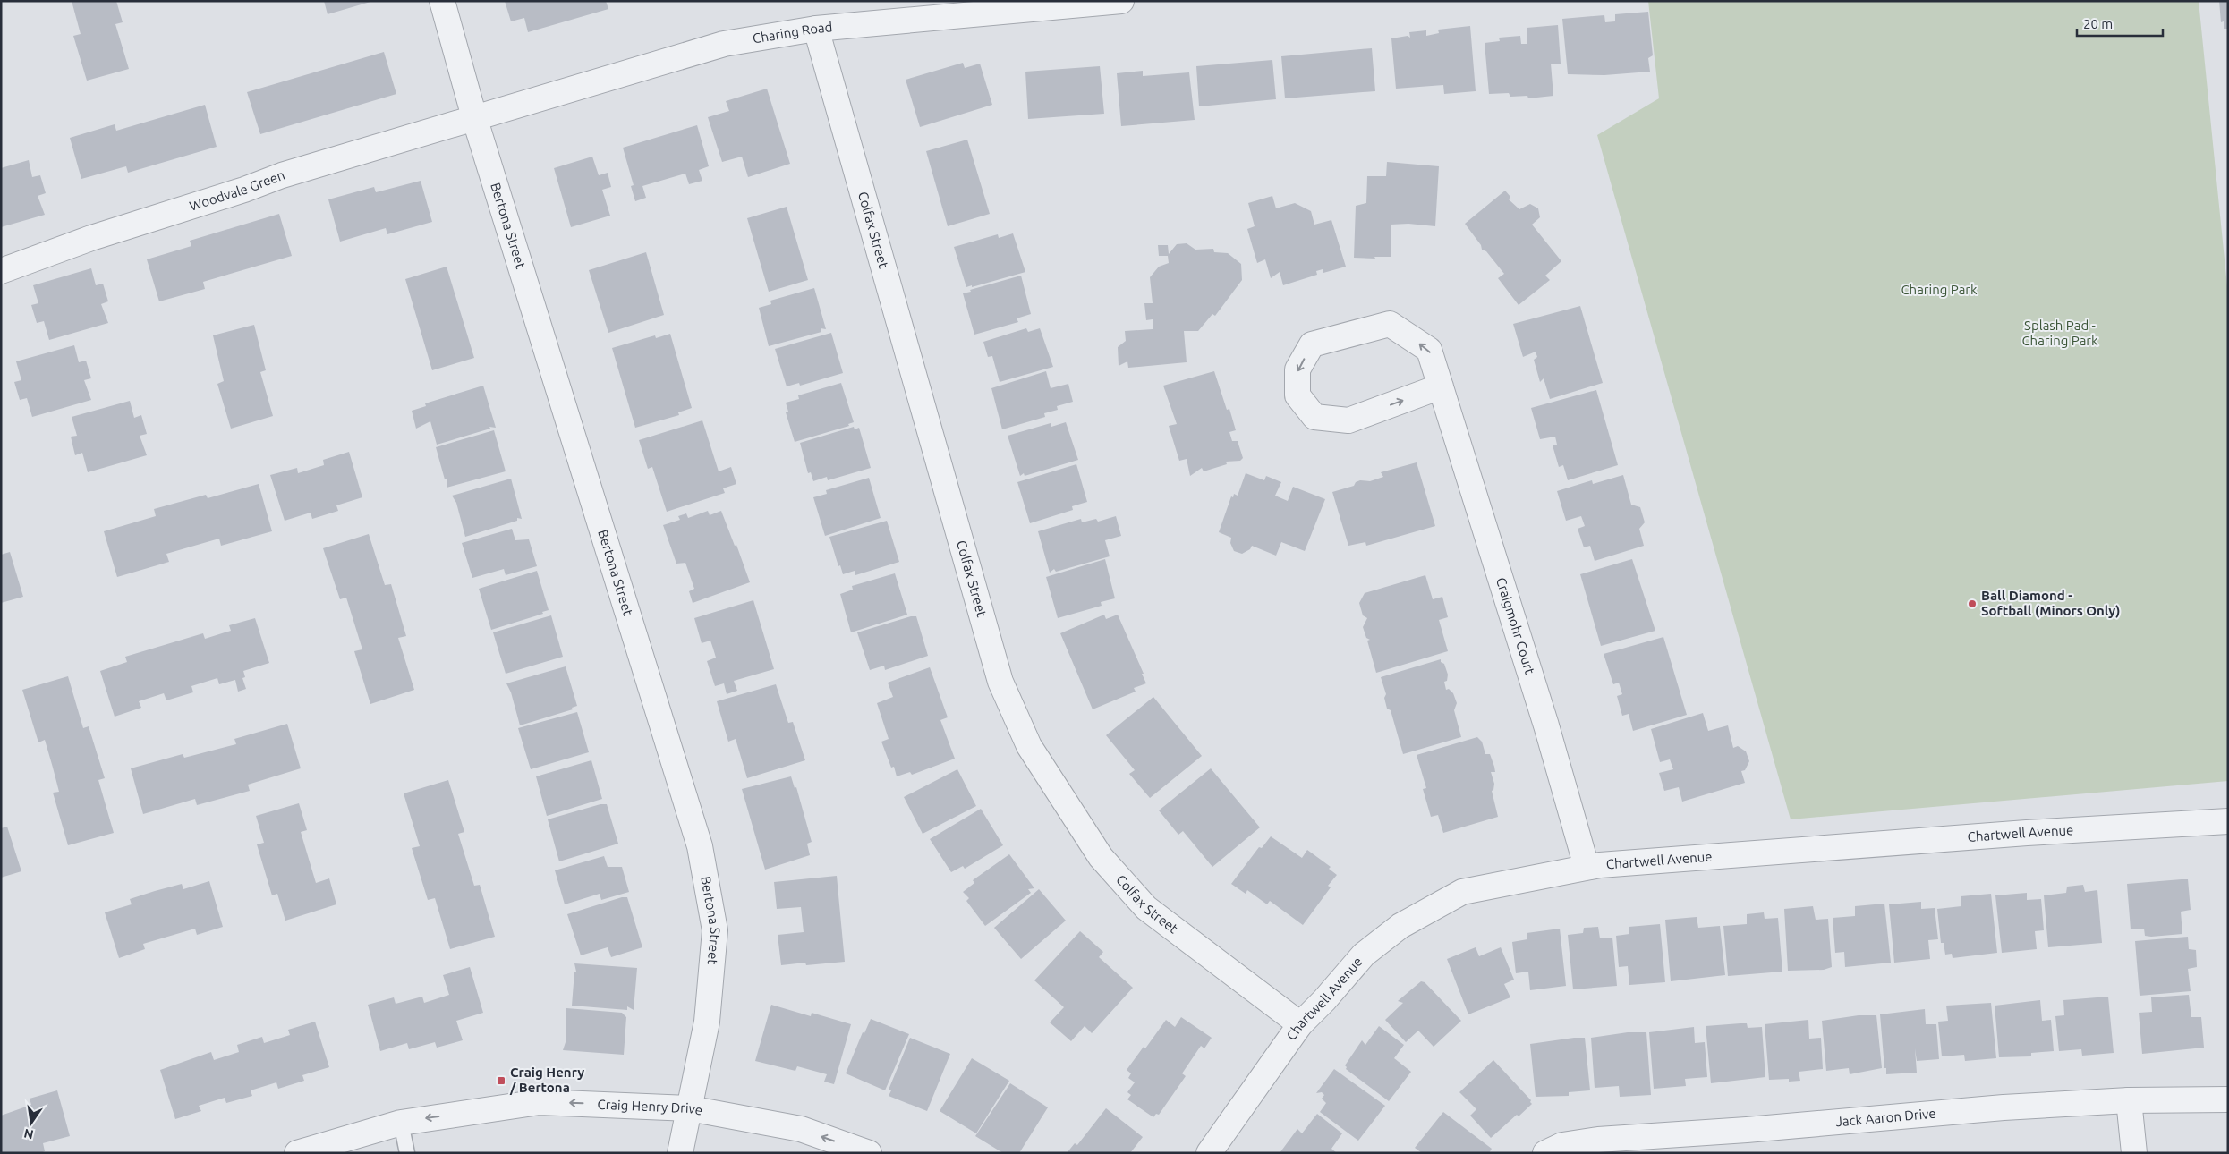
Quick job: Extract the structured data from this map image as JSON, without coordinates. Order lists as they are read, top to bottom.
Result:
{
  "streets": {
    "street": [
      "Charing Road",
      "Woodvale Green",
      "Bertona Street",
      "Colfax Street",
      "Craigmohr Court",
      "Chartwell Avenue",
      "Craig Henry Drive",
      "Jack Aaron Drive"
    ]
  },
  "crossings": [
    ["Charing Road", "Woodvale Green"],
    ["Charing Road", "Bertona Street"],
    ["Charing Road", "Colfax Street"],
    ["Woodvale Green", "Bertona Street"],
    ["Bertona Street", "Craig Henry Drive"],
    ["Colfax Street", "Chartwell Avenue"],
    ["Craigmohr Court", "Chartwell Avenue"]
  ],
  "one_way": ["Craig Henry Drive"],
  "parks": ["Charing Park", "Splash Pad - Charing Park"],
  "places": {
    "other": ["Ball Diamond - Softball (Minors Only)"],
    "transit": ["Craig Henry / Bertona"]
  },
  "scale_bar": "20 m",
  "north": "bottom"
}
